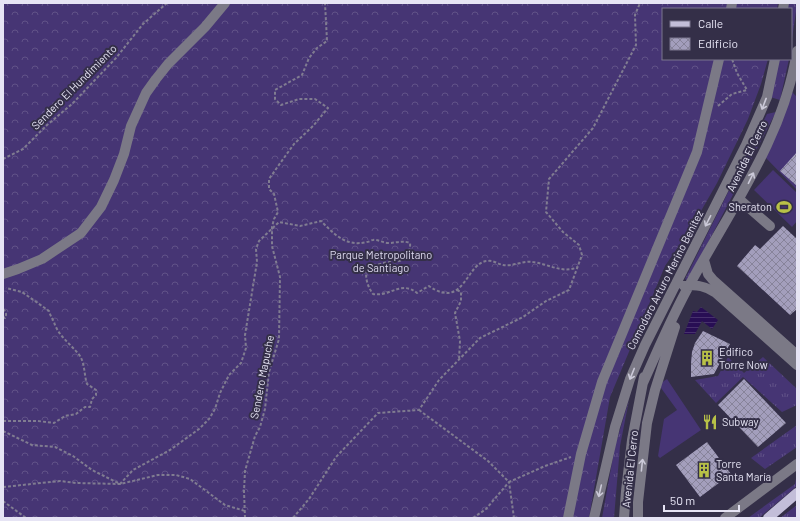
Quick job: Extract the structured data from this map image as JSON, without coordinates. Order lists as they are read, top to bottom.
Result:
{
  "streets": {
    "street": ["Avenida El Cerro", "Comodoro Arturo Merino Benítez"],
    "path": ["Sendero El Hundimiento", "Sendero Mapuche"]
  },
  "crossings": [
    ["Avenida El Cerro", "Comodoro Arturo Merino Benítez"]
  ],
  "parks": ["Parque Metropolitano de Santiago"],
  "places": {
    "sports": ["Sheraton"],
    "building": ["Edifico Torre Now", "Torre Santa María"],
    "restaurant": ["Subway"]
  },
  "legend": ["Calle", "Edificio"],
  "scale_bar": "50 m"
}
